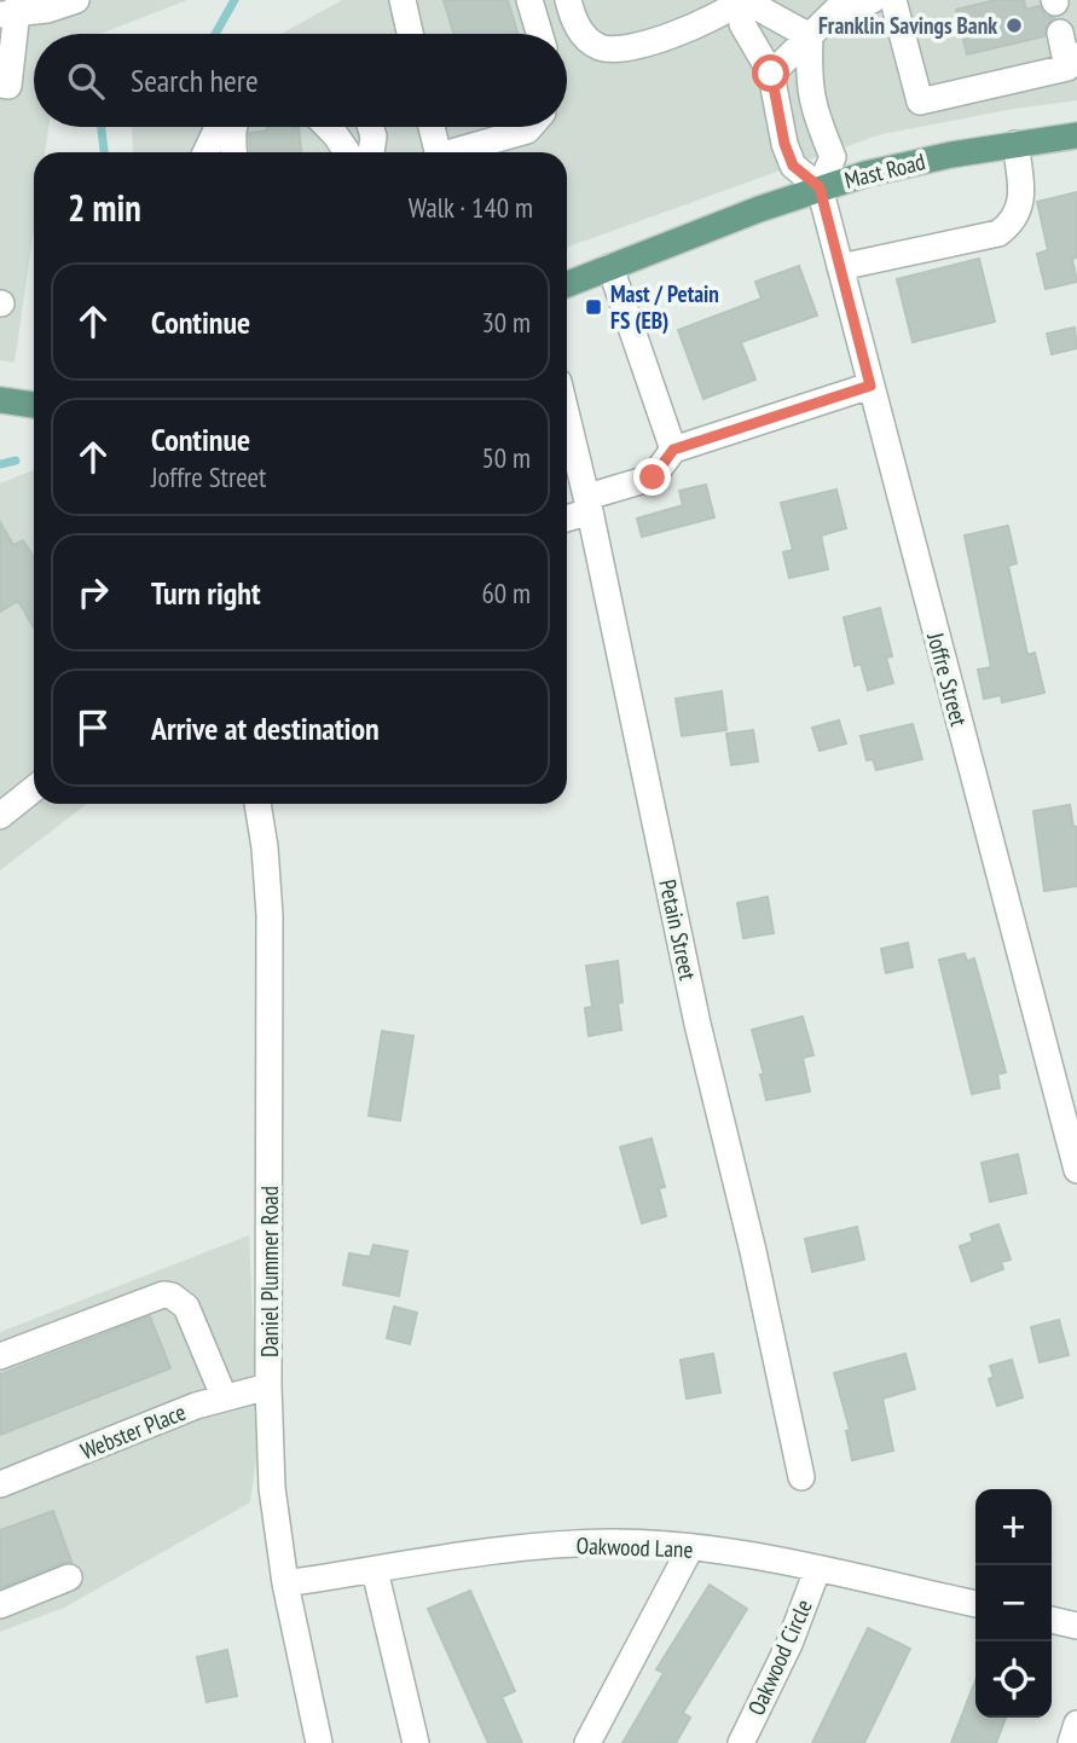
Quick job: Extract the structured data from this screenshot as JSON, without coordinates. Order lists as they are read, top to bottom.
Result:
{
  "streets": {
    "main road": ["Mast Road"],
    "street": [
      "Joffre Street",
      "Petain Street",
      "Daniel Plummer Road",
      "Webster Place",
      "Oakwood Lane",
      "Oakwood Circle"
    ]
  },
  "crossings": [
    ["Mast Road", "Joffre Street"],
    ["Daniel Plummer Road", "Webster Place"],
    ["Daniel Plummer Road", "Oakwood Lane"],
    ["Oakwood Lane", "Oakwood Circle"]
  ],
  "places": {
    "other": ["Franklin Savings Bank"],
    "transit": ["Mast / Petain FS (EB)"]
  },
  "page": {
    "search": "Search here",
    "heading": ["2 min", "Walk · 140 m"],
    "list": [
      ["Continue", "30 m"],
      ["Continue", "Joffre Street", "50 m"],
      ["Turn right", "60 m"],
      "Arrive at destination"
    ],
    "map_buttons": ["+", "−"]
  }
}
